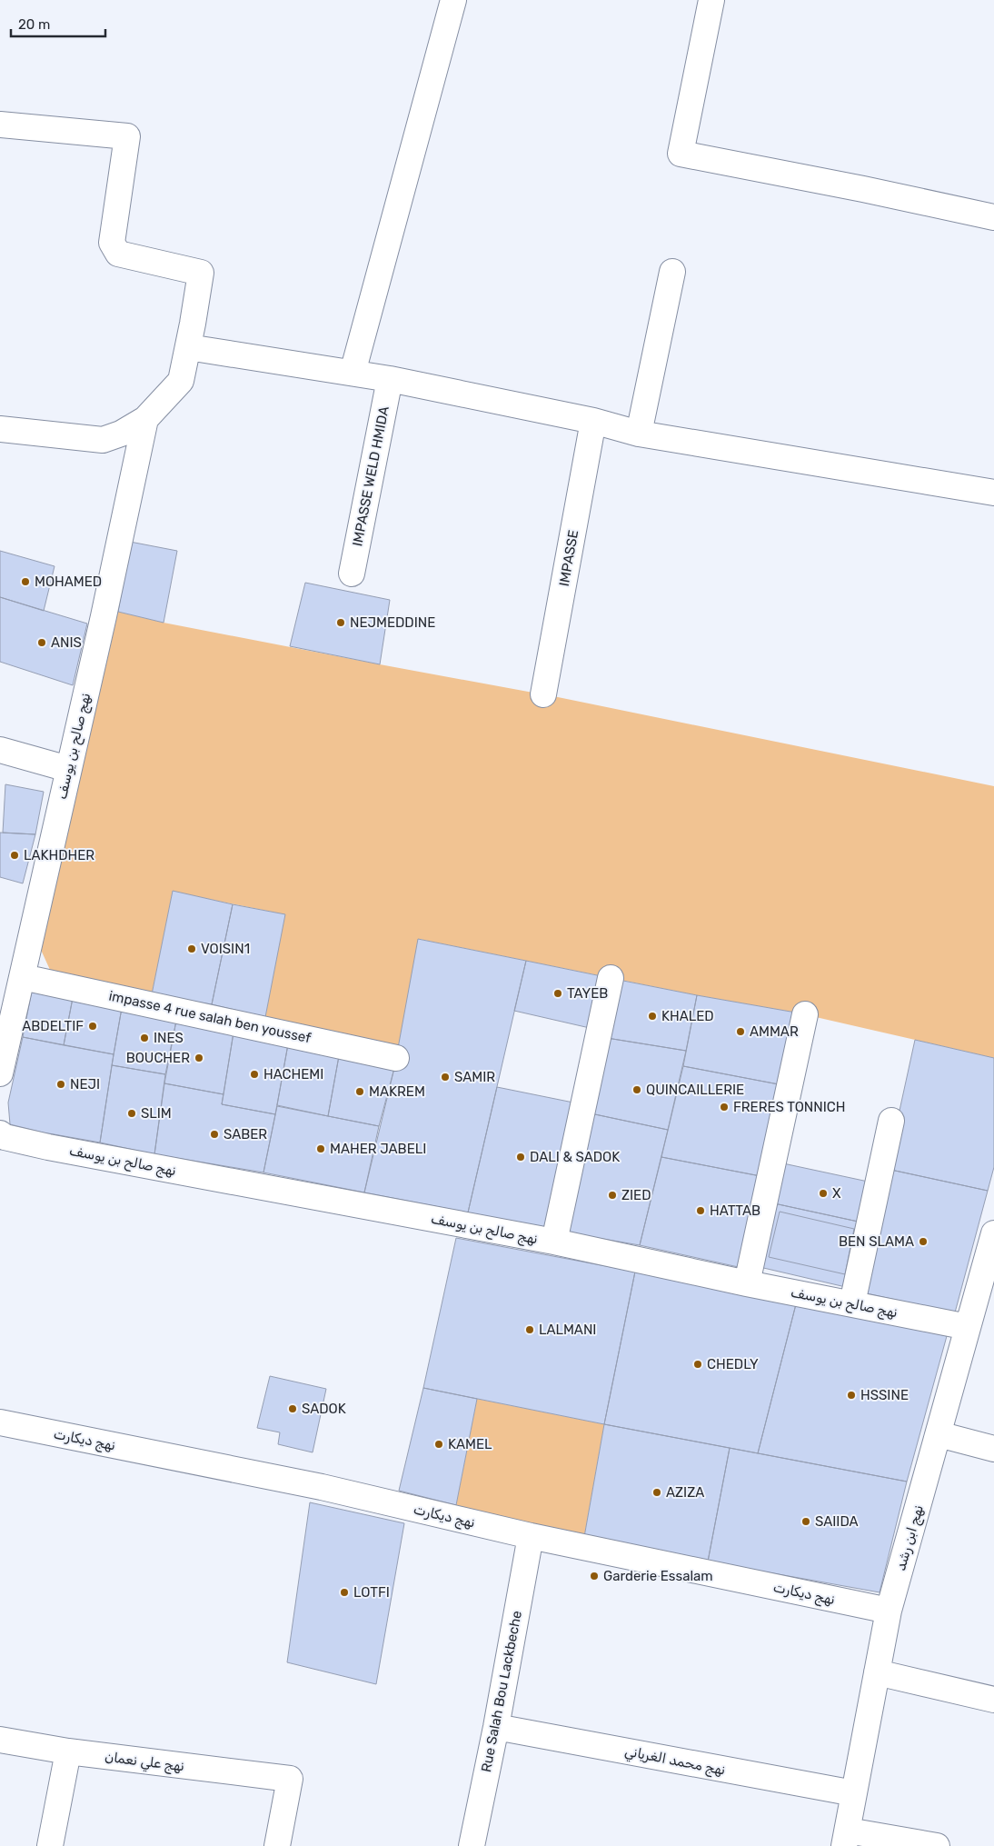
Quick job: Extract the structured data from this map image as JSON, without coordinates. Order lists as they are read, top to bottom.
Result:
{
  "streets": {
    "street": [
      "IMPASSE WELD HMIDA",
      "IMPASSE",
      "نهج صالح بن يوسف",
      "impasse 4 rue salah ben youssef",
      "نهج ديكارت",
      "نهج ابن رشد",
      "Rue Salah Bou Lackbeche",
      "نهج محمد الغرياني",
      "نهج علي نعمان"
    ]
  },
  "crossings": [
    ["نهج صالح بن يوسف", "impasse 4 rue salah ben youssef"],
    ["نهج صالح بن يوسف", "نهج ابن رشد"],
    ["نهج ديكارت", "نهج ابن رشد"],
    ["نهج ديكارت", "Rue Salah Bou Lackbeche"],
    ["نهج ابن رشد", "نهج محمد الغرياني"],
    ["Rue Salah Bou Lackbeche", "نهج محمد الغرياني"]
  ],
  "places": [
    "MOHAMED",
    "NEJMEDDINE",
    "ANIS",
    "LAKHDHER",
    "VOISIN1",
    "TAYEB",
    "KHALED",
    "ABDELTIF",
    "AMMAR",
    "INES",
    "BOUCHER",
    "HACHEMI",
    "SAMIR",
    "NEJI",
    "QUINCAILLERIE",
    "MAKREM",
    "FRERES TONNICH",
    "SLIM",
    "SABER",
    "MAHER JABELI",
    "DALI & SADOK",
    "X",
    "ZIED",
    "HATTAB",
    "BEN SLAMA",
    "LALMANI",
    "CHEDLY",
    "HSSINE",
    "SADOK",
    "KAMEL",
    "AZIZA",
    "SAIIDA",
    "Garderie Essalam",
    "LOTFI"
  ],
  "scale_bar": "20 m"
}
